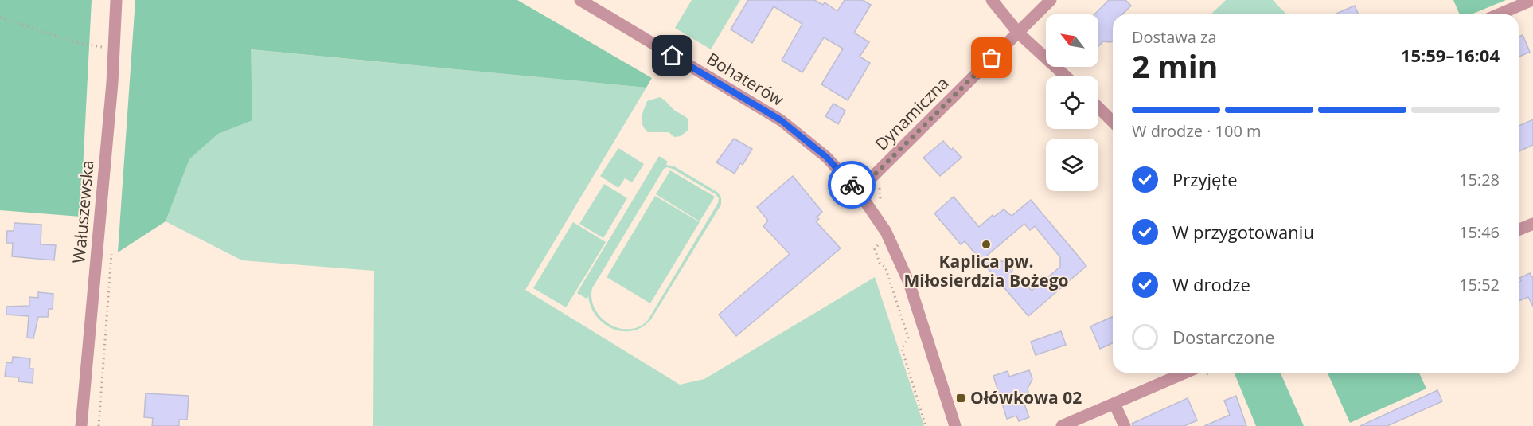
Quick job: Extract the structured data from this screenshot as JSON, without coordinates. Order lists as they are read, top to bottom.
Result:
{
  "streets": {
    "street": ["Bohaterów", "Dynamiczna", "Wałuszewska"]
  },
  "crossings": [
    ["Bohaterów", "Dynamiczna"]
  ],
  "places": {
    "other": ["Kaplica pw. Miłosierdzia Bożego"],
    "transit": ["Ołówkowa 02"]
  },
  "north": "top left",
  "page": {
    "heading": ["2 min", "Dostawa za", "15:59–16:04"],
    "bar": "W drodze · 100 m",
    "list": [
      ["Przyjęte", "15:28"],
      ["W przygotowaniu", "15:46"],
      ["W drodze", "15:52"],
      "Dostarczone"
    ]
  }
}
